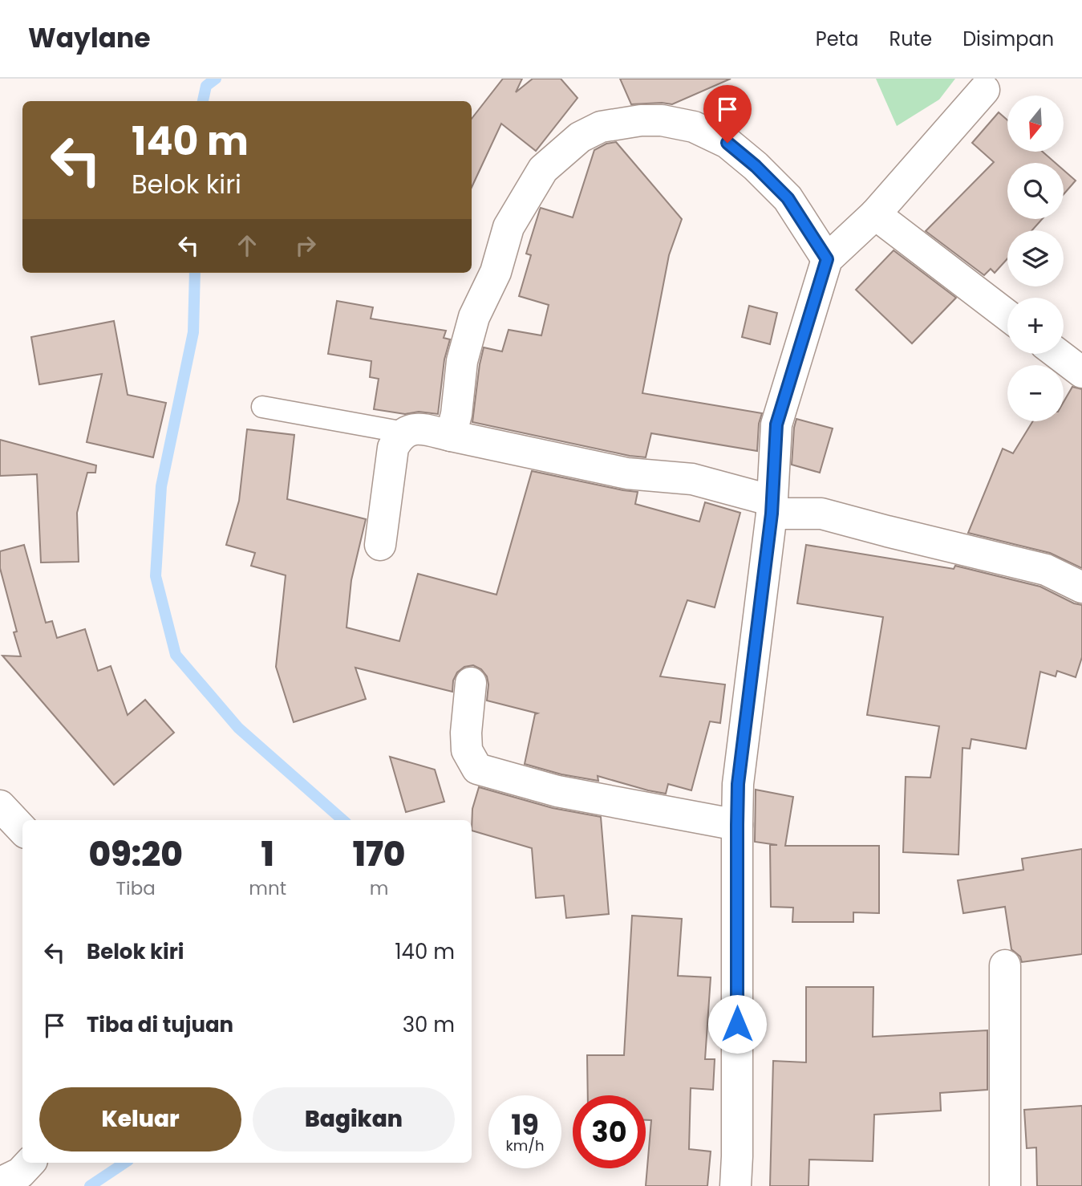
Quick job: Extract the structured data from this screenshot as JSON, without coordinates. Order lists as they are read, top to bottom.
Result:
{
  "north": "bottom",
  "page": {
    "header": "Waylane",
    "nav": ["Peta", "Rute", "Disimpan"],
    "map_buttons": ["+", "−"],
    "turn": ["140 m", "Belok kiri"],
    "eta": [
      "09:20",
      "Tiba",
      "1",
      "mnt",
      "170",
      "m"
    ],
    "list": [
      {
        "name": "Belok kiri",
        "value": "140 m"
      },
      {
        "name": "Tiba di tujuan",
        "value": "30 m"
      }
    ],
    "buttons": ["Keluar", "Bagikan"],
    "speed": "19 km/h",
    "limit": "30"
  }
}
